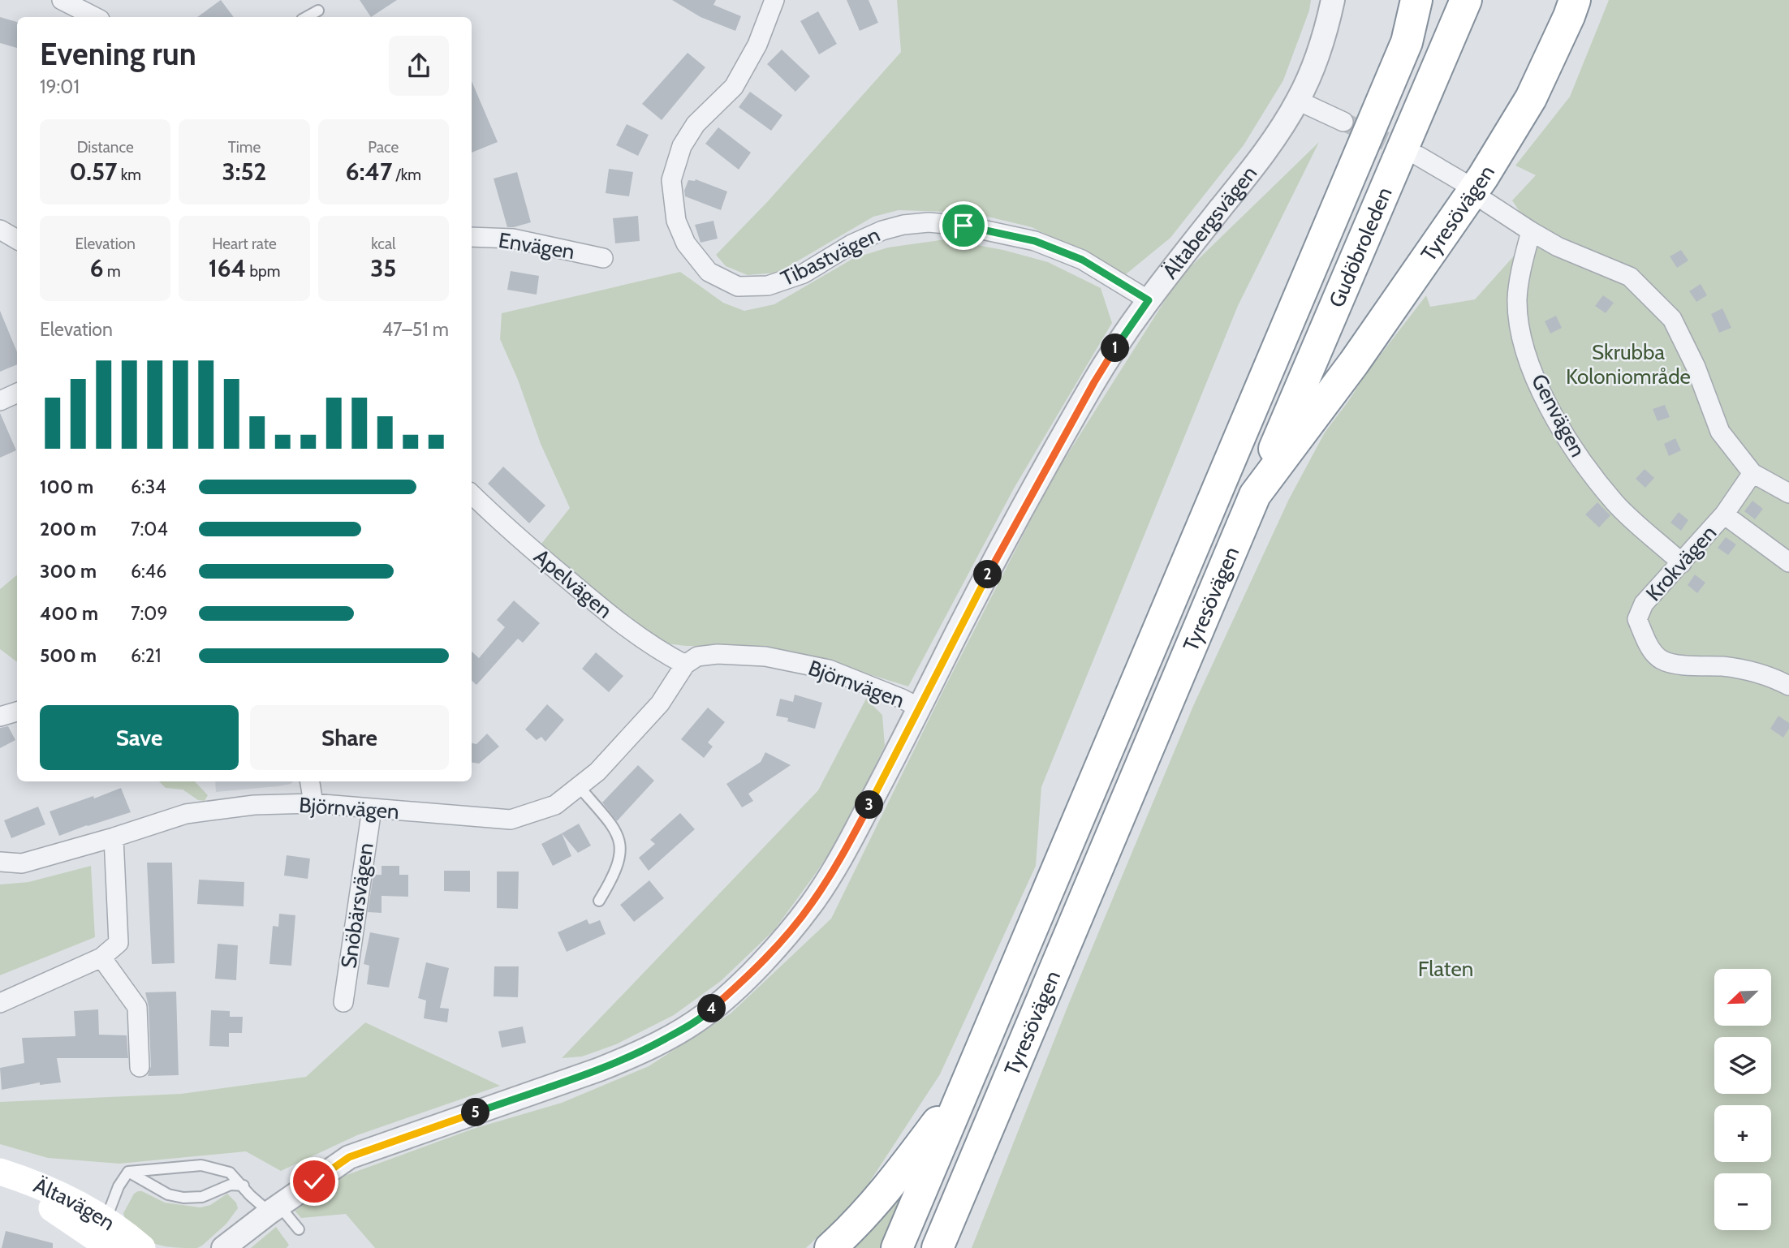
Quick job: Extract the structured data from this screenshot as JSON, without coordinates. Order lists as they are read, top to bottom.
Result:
{
  "streets": {
    "highway": ["Tyresövägen", "Gudöbroleden"],
    "main road": ["Ältavägen"],
    "street": [
      "Ältabergsvägen",
      "Envägen",
      "Tibastvägen",
      "Genvägen",
      "Krokvägen",
      "Apelvägen",
      "Björnvägen",
      "Snöbärsvägen"
    ]
  },
  "crossings": [
    ["Tyresövägen", "Gudöbroleden"],
    ["Ältabergsvägen", "Tibastvägen"],
    ["Ältabergsvägen", "Björnvägen"],
    ["Genvägen", "Krokvägen"],
    ["Apelvägen", "Björnvägen"],
    ["Björnvägen", "Snöbärsvägen"]
  ],
  "parks": ["Skrubba Koloniområde", "Flaten"],
  "north": "bottom left",
  "page": {
    "heading": ["Evening run", "19:01"],
    "stats": [
      ["Distance", "0.57 km"],
      ["Time", "3:52"],
      ["Pace", "6:47 /km"],
      ["Elevation", "6 m"],
      ["Heart rate", "164 bpm"],
      ["kcal", "35"]
    ],
    "chart": ["Elevation", "47–51 m"],
    "pins": [
      "1",
      "2",
      "3",
      "4",
      "5"
    ],
    "list": [
      {
        "name": "100 m",
        "note": "6:34"
      },
      {
        "name": "200 m",
        "note": "7:04"
      },
      {
        "name": "300 m",
        "note": "6:46"
      },
      {
        "name": "400 m",
        "note": "7:09"
      },
      {
        "name": "500 m",
        "note": "6:21"
      }
    ],
    "buttons": ["Save", "Share"],
    "map_buttons": ["+", "−"]
  }
}
